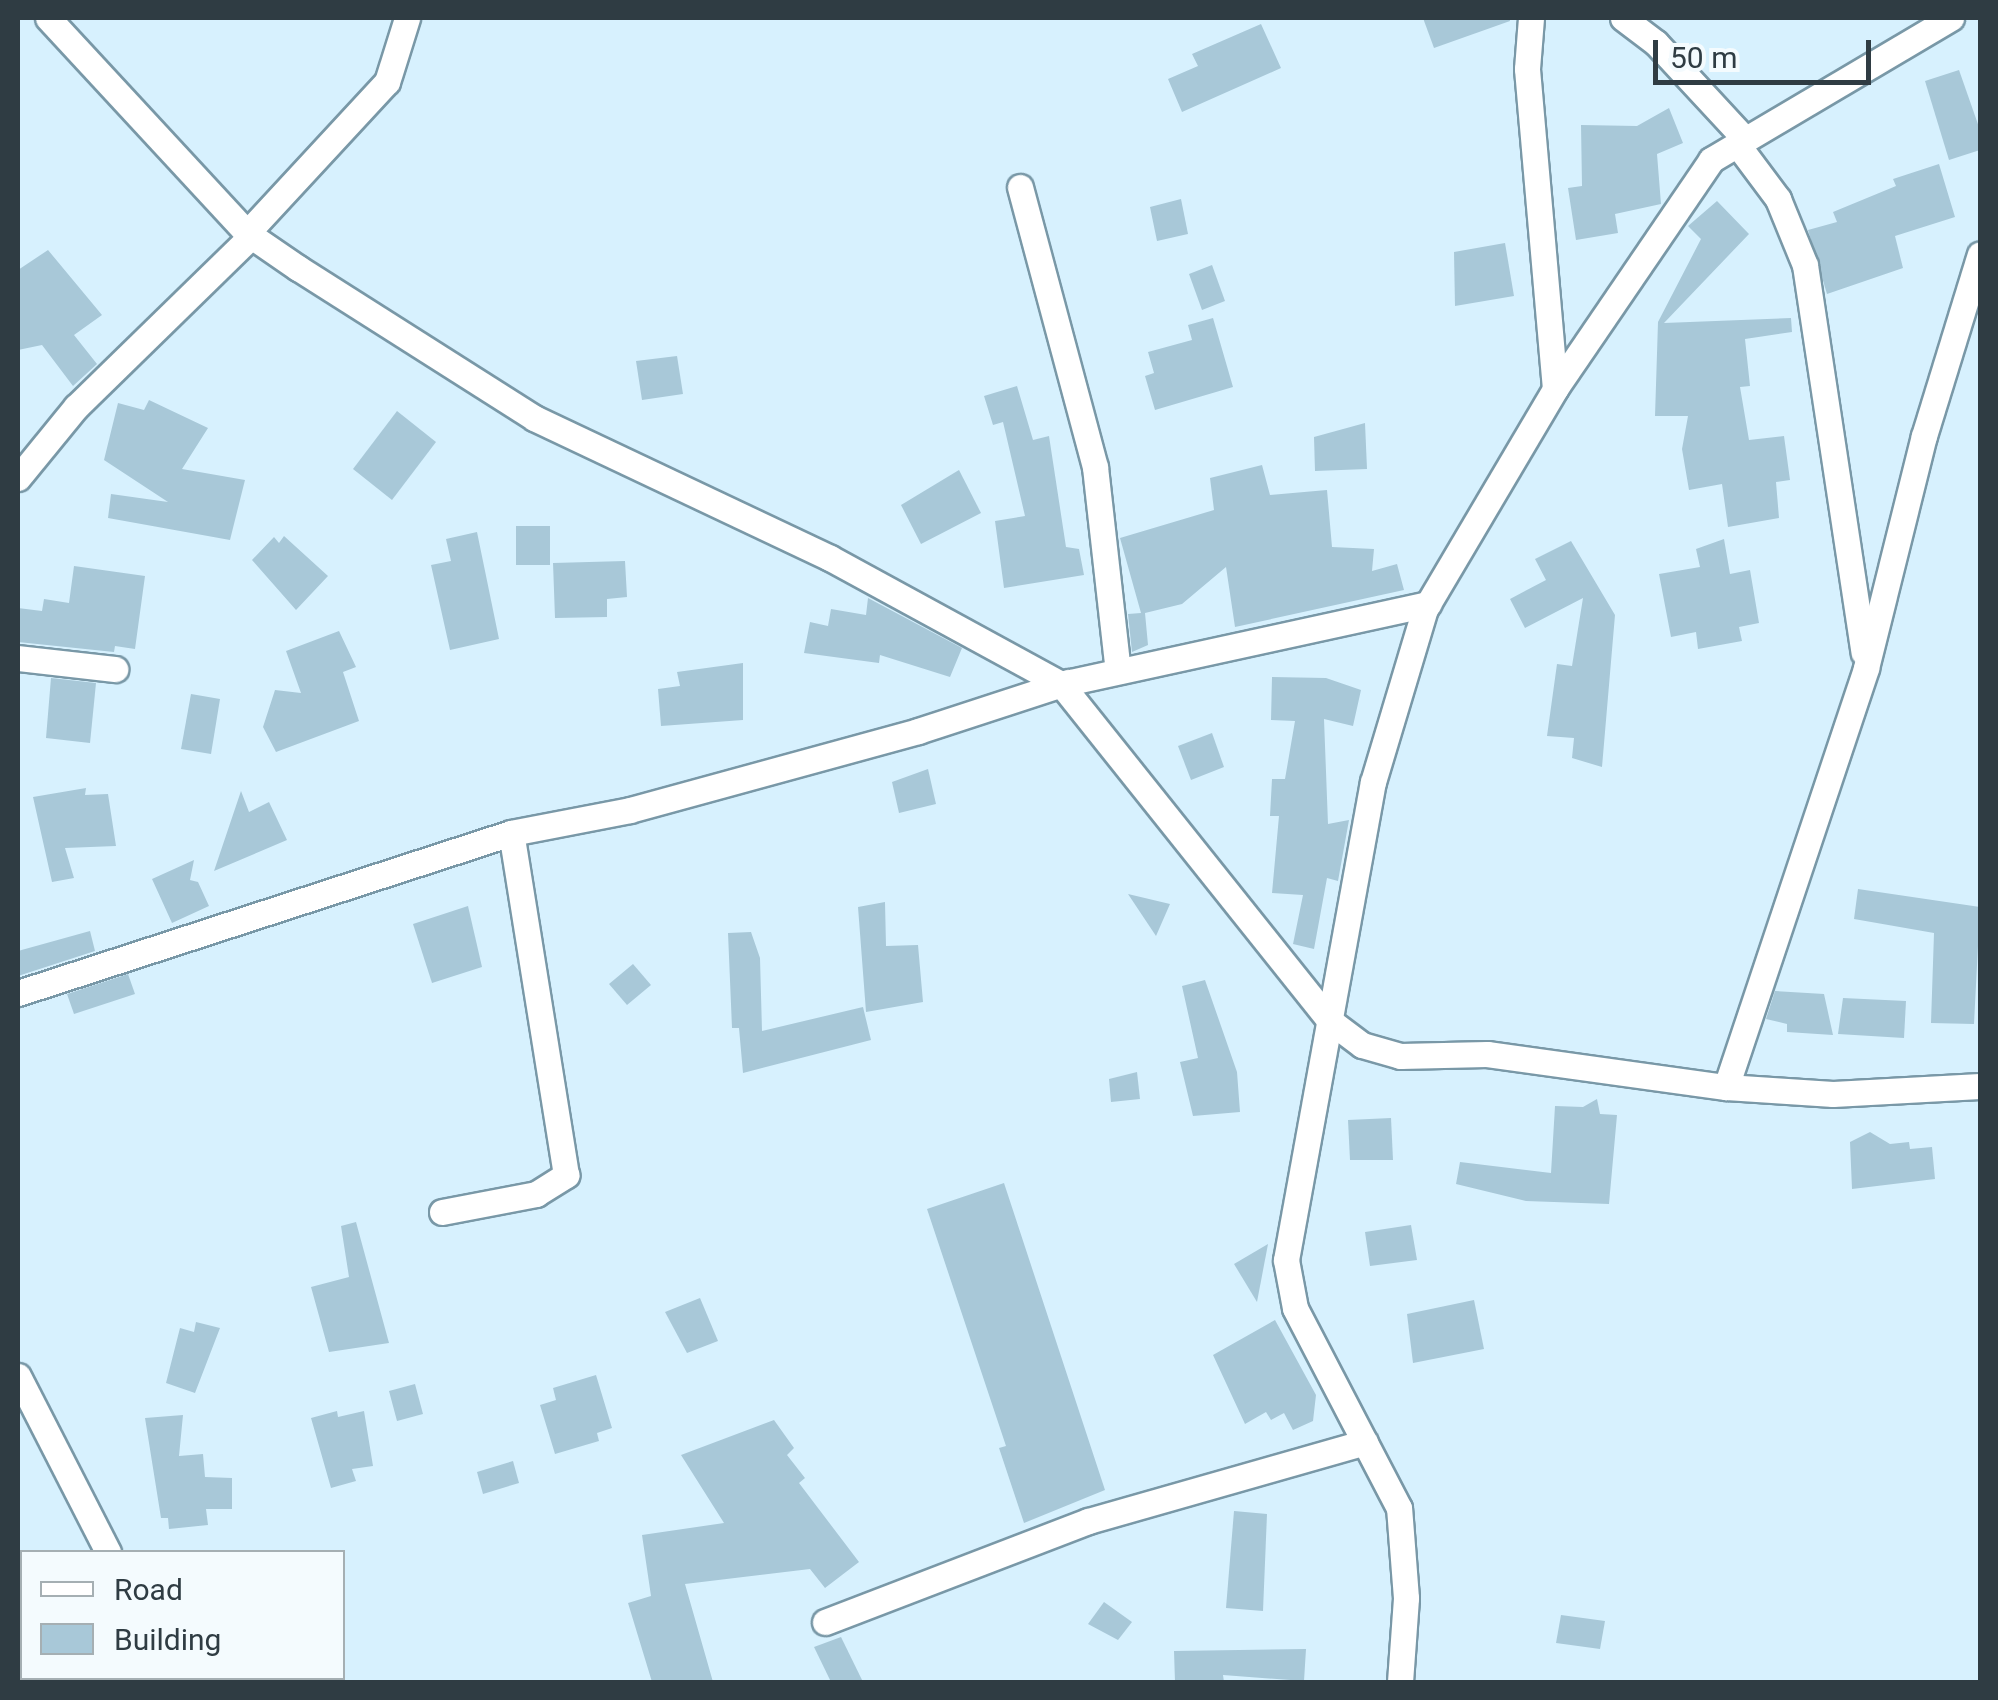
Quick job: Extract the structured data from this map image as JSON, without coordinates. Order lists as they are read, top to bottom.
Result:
{
  "legend": ["Road", "Building"],
  "scale_bar": "50 m"
}
